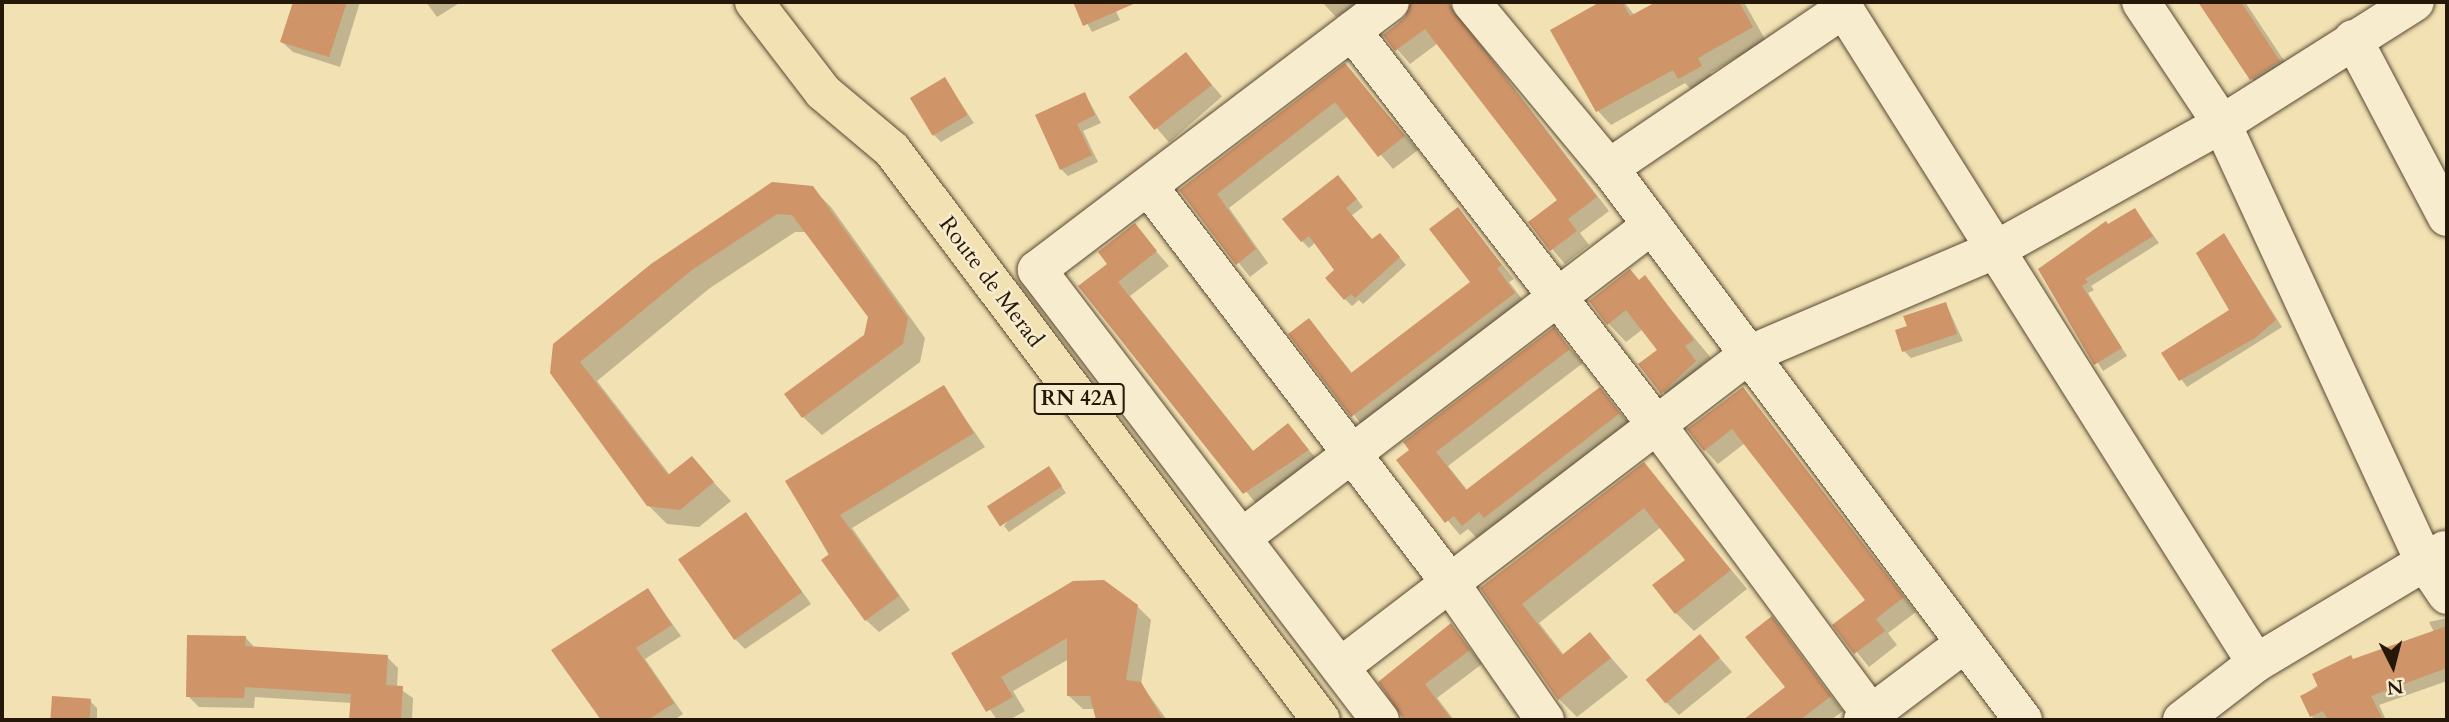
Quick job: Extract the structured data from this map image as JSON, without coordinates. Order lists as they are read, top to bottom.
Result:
{
  "streets": {
    "main road": ["Route de Merad", "RN 42A"]
  },
  "north": "bottom"
}
